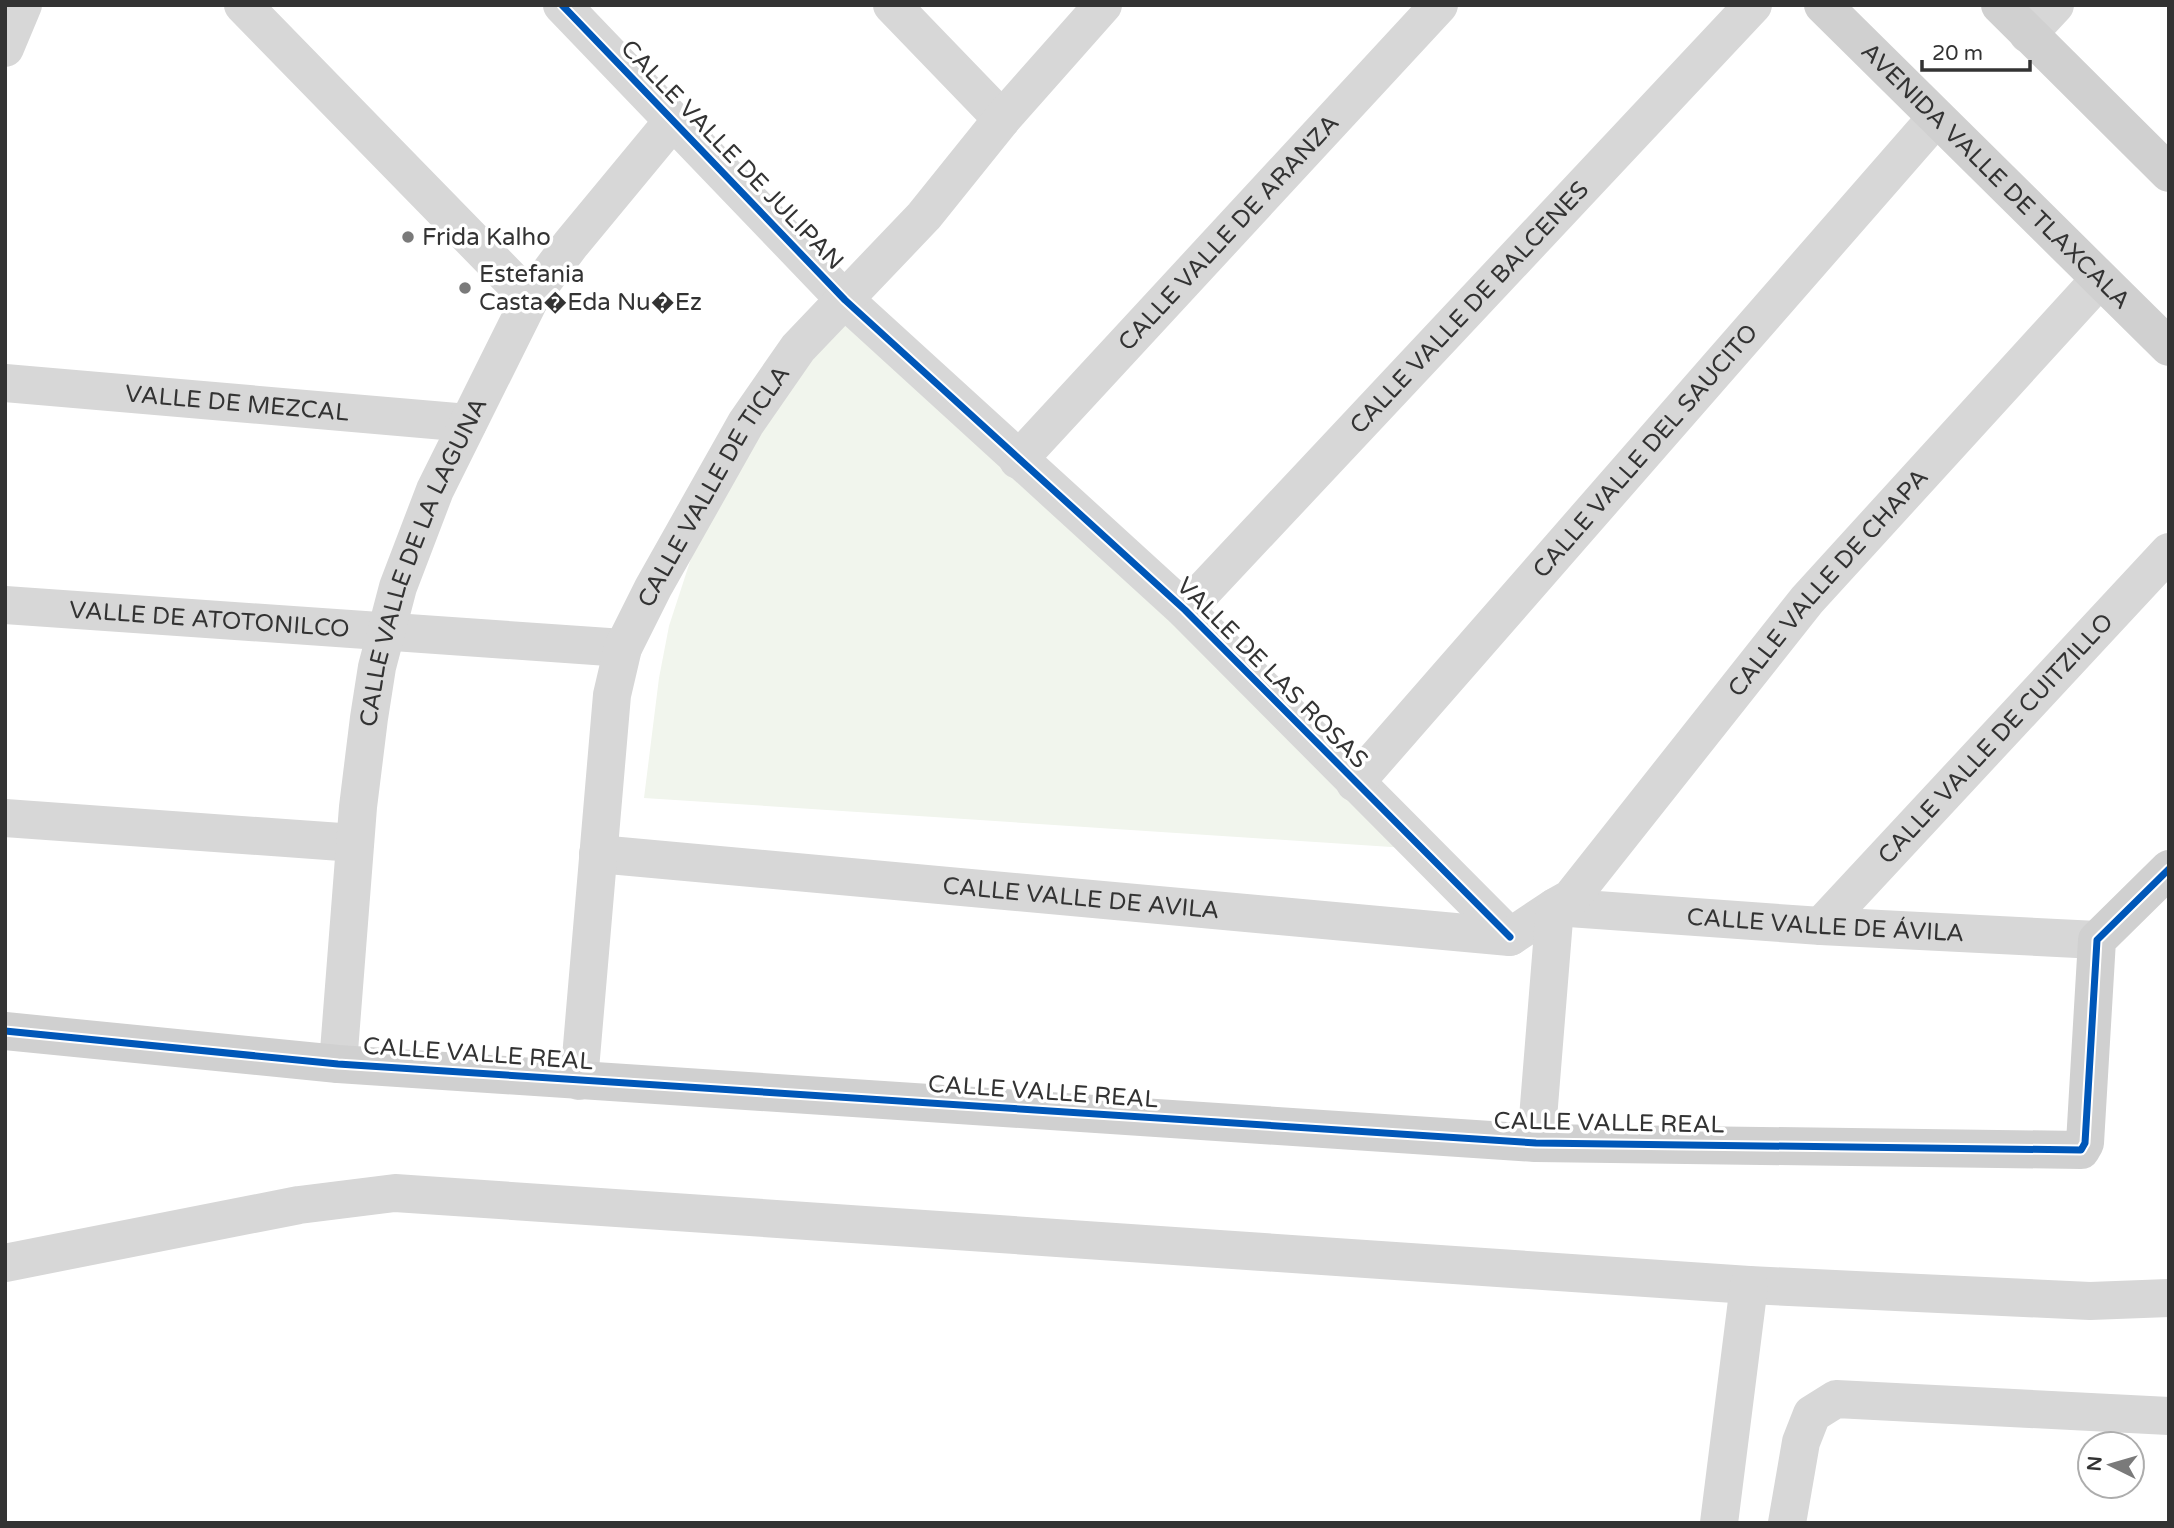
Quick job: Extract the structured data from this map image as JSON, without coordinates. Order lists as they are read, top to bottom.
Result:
{
  "streets": {
    "street": [
      "CALLE VALLE DE JULIPAN",
      "AVENIDA VALLE DE TLAXCALA",
      "CALLE VALLE DE ARANZA",
      "CALLE VALLE DE BALCENES",
      "VALLE DE MEZCAL",
      "CALLE VALLE DEL SAUCITO",
      "CALLE VALLE DE TICLA",
      "CALLE VALLE DE LA LAGUNA",
      "CALLE VALLE DE CHAPA",
      "VALLE DE ATOTONILCO",
      "VALLE DE LAS ROSAS",
      "CALLE VALLE DE CUITZILLO",
      "CALLE VALLE DE AVILA",
      "CALLE VALLE DE ÁVILA",
      "CALLE VALLE REAL"
    ]
  },
  "crossings": [
    ["CALLE VALLE DE JULIPAN", "CALLE VALLE DE TICLA"],
    ["CALLE VALLE DE JULIPAN", "CALLE VALLE DE LA LAGUNA"],
    ["CALLE VALLE DE JULIPAN", "VALLE DE LAS ROSAS"],
    ["AVENIDA VALLE DE TLAXCALA", "CALLE VALLE DEL SAUCITO"],
    ["AVENIDA VALLE DE TLAXCALA", "CALLE VALLE DE CHAPA"],
    ["CALLE VALLE DE ARANZA", "VALLE DE LAS ROSAS"],
    ["CALLE VALLE DE BALCENES", "VALLE DE LAS ROSAS"],
    ["VALLE DE MEZCAL", "CALLE VALLE DE LA LAGUNA"],
    ["CALLE VALLE DEL SAUCITO", "VALLE DE LAS ROSAS"],
    ["CALLE VALLE DE TICLA", "VALLE DE ATOTONILCO"],
    ["CALLE VALLE DE TICLA", "VALLE DE LAS ROSAS"],
    ["CALLE VALLE DE TICLA", "CALLE VALLE DE AVILA"],
    ["CALLE VALLE DE TICLA", "CALLE VALLE REAL"],
    ["CALLE VALLE DE LA LAGUNA", "VALLE DE ATOTONILCO"],
    ["CALLE VALLE DE LA LAGUNA", "CALLE VALLE REAL"],
    ["CALLE VALLE DE CHAPA", "CALLE VALLE DE ÁVILA"],
    ["VALLE DE LAS ROSAS", "CALLE VALLE DE AVILA"],
    ["CALLE VALLE DE CUITZILLO", "CALLE VALLE DE ÁVILA"],
    ["CALLE VALLE DE ÁVILA", "CALLE VALLE REAL"]
  ],
  "places": ["Frida Kalho", "Estefania Casta�Eda Nu�Ez"],
  "scale_bar": "20 m",
  "north": "left"
}
